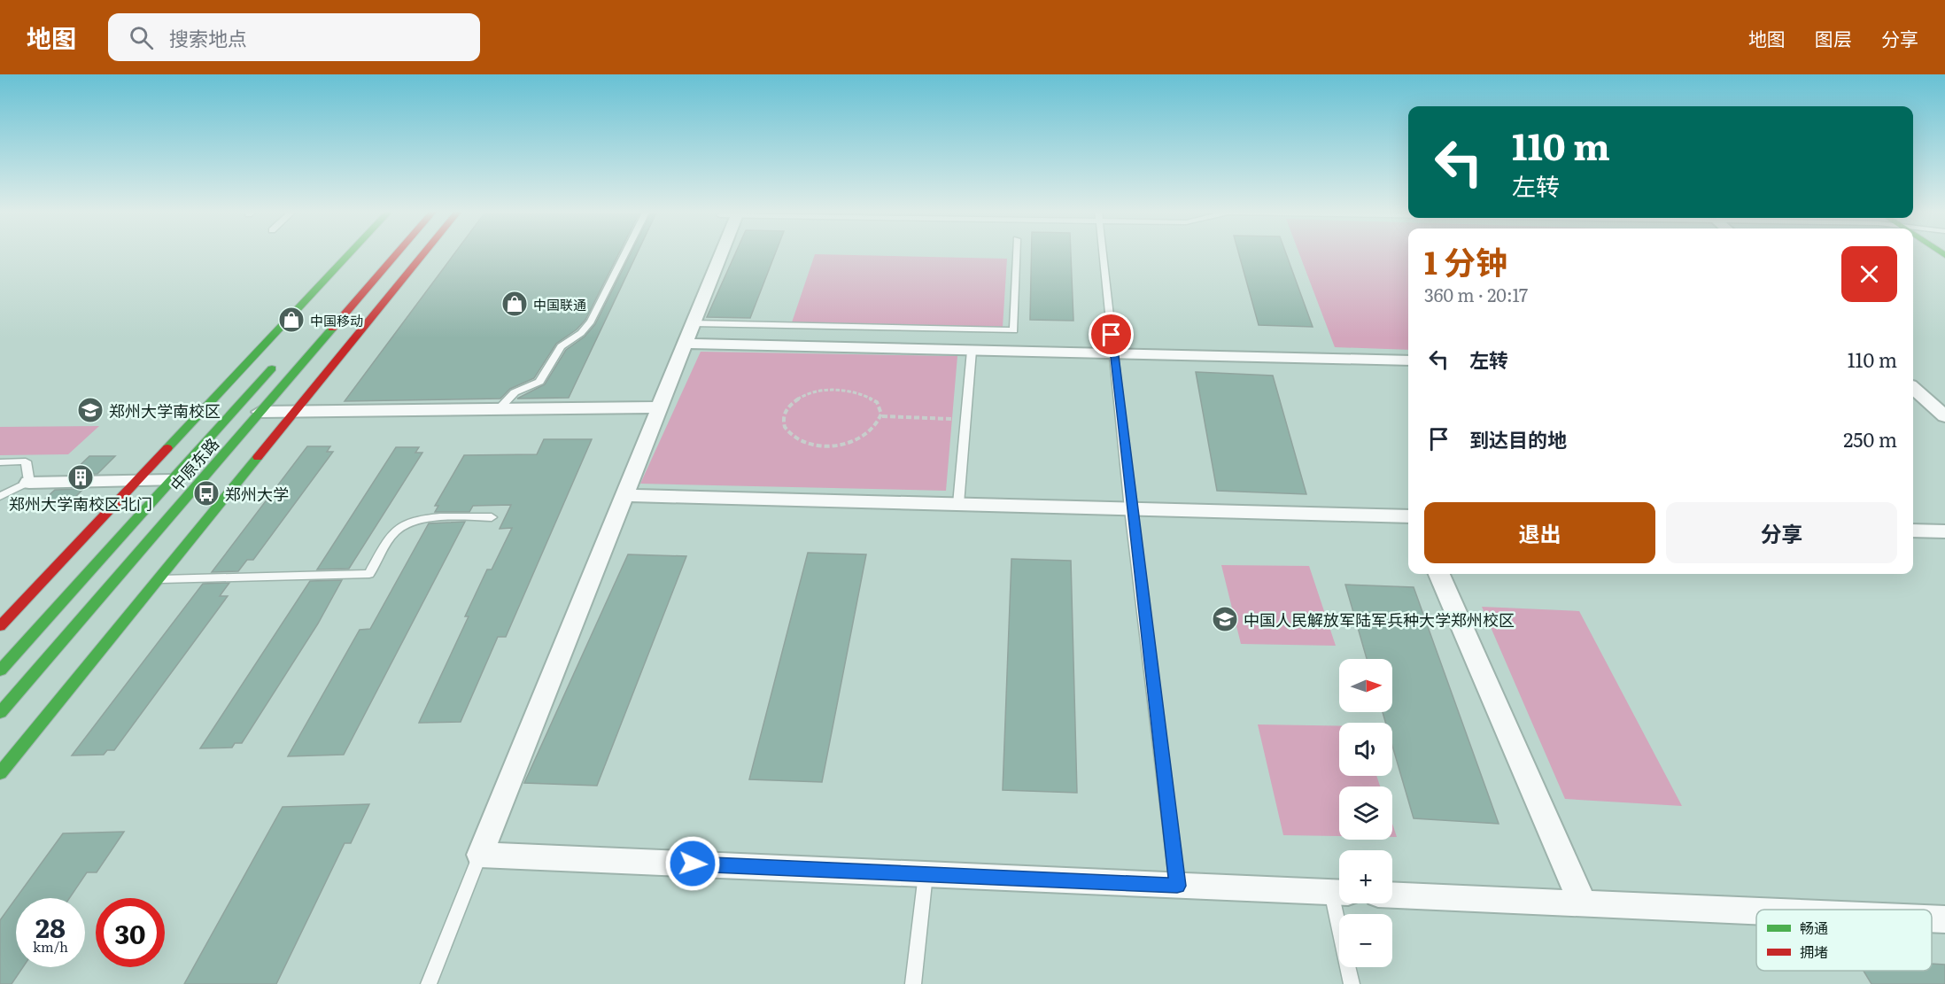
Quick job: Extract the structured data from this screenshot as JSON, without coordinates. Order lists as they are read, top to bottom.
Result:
{
  "streets": {
    "street": ["中原东路"]
  },
  "places": {
    "shop": ["中国联通", "中国移动"],
    "school or university": ["郑州大学南校区", "中国人民解放军陆军兵种大学郑州校区"],
    "building": ["郑州大学南校区北门"],
    "bus stop": ["郑州大学"]
  },
  "legend": ["畅通", "拥堵"],
  "north": "right",
  "page": {
    "header": "地图",
    "search": "搜索地点",
    "nav": ["地图", "图层", "分享"],
    "turn": ["110 m", "左转"],
    "heading": ["1 分钟", "360 m · 20:17"],
    "list": [
      {
        "name": "左转",
        "value": "110 m"
      },
      {
        "name": "到达目的地",
        "value": "250 m"
      }
    ],
    "buttons": ["退出", "分享"],
    "map_buttons": ["+", "−"],
    "speed": "28 km/h",
    "limit": "30"
  }
}
